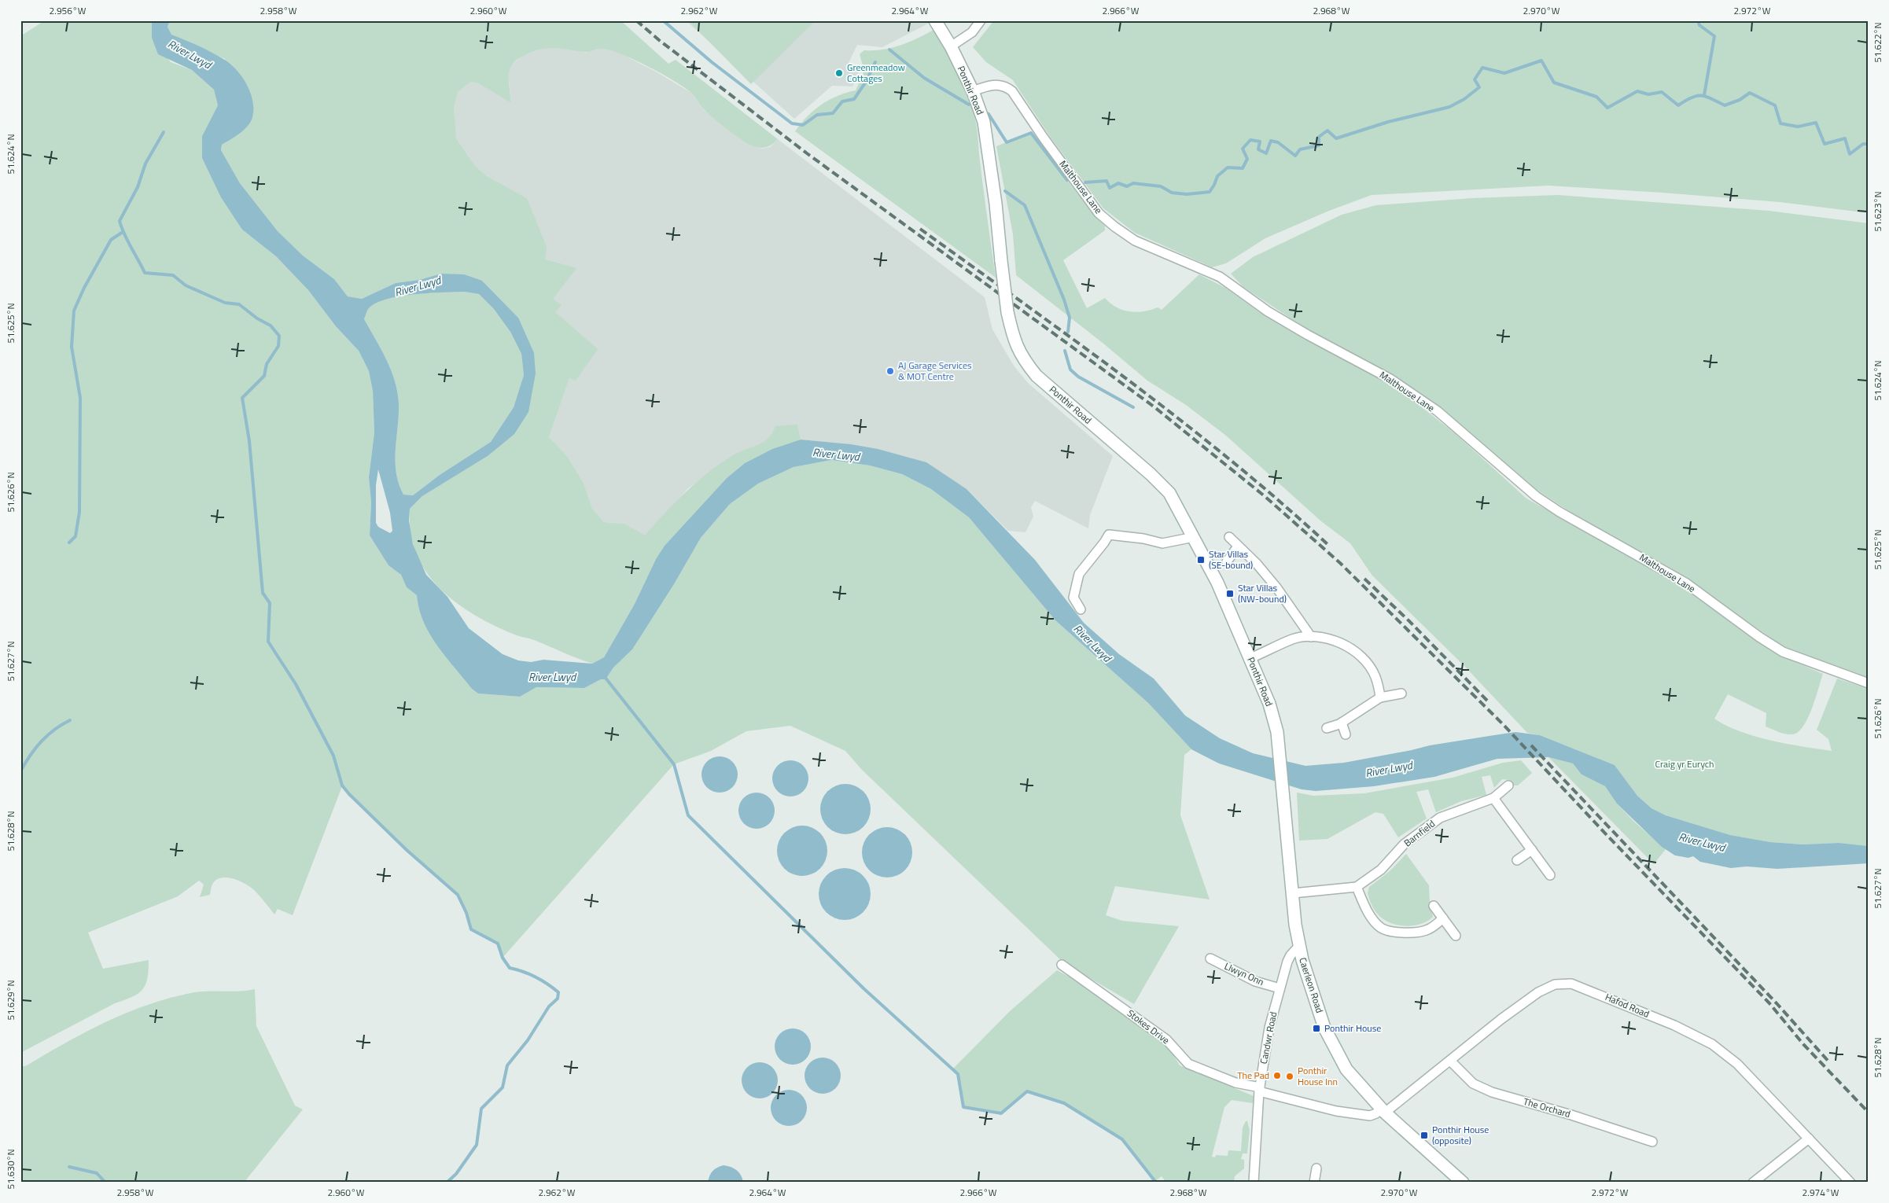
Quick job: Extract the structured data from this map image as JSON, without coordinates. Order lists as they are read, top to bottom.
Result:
{
  "streets": {
    "main road": ["Ponthir Road", "Caerleon Road"],
    "street": [
      "Malthouse Lane",
      "Barnfield",
      "Llwyn Onn",
      "Hafod Road",
      "Stokes Drive",
      "Candwr Road",
      "The Orchard"
    ]
  },
  "crossings": [
    ["Ponthir Road", "Malthouse Lane"],
    ["Ponthir Road", "Caerleon Road"],
    ["Barnfield", "Caerleon Road"],
    ["Llwyn Onn", "Candwr Road"],
    ["Caerleon Road", "Hafod Road"],
    ["Caerleon Road", "Stokes Drive"],
    ["Caerleon Road", "Candwr Road"],
    ["Hafod Road", "Stokes Drive"],
    ["Hafod Road", "The Orchard"],
    ["Stokes Drive", "Candwr Road"]
  ],
  "water": ["River Lwyd"],
  "parks": ["Craig yr Eurych"],
  "places": {
    "other": [
      "Greenmeadow Cottages",
      "AJ Garage Services & MOT Centre",
      "The Pad",
      "Ponthir House Inn"
    ],
    "transit": [
      "Star Villas (SE-bound)",
      "Star Villas (NW-bound)",
      "Ponthir House",
      "Ponthir House (opposite)"
    ]
  },
  "coordinates": [
    "2.956°W",
    "2.958°W",
    "2.960°W",
    "2.962°W",
    "2.964°W",
    "2.966°W",
    "2.968°W",
    "2.970°W",
    "2.972°W",
    "51.622°N",
    "51.624°N",
    "51.623°N",
    "51.625°N",
    "51.626°N",
    "51.627°N",
    "51.628°N",
    "51.629°N",
    "51.630°N",
    "2.974°W"
  ]
}
